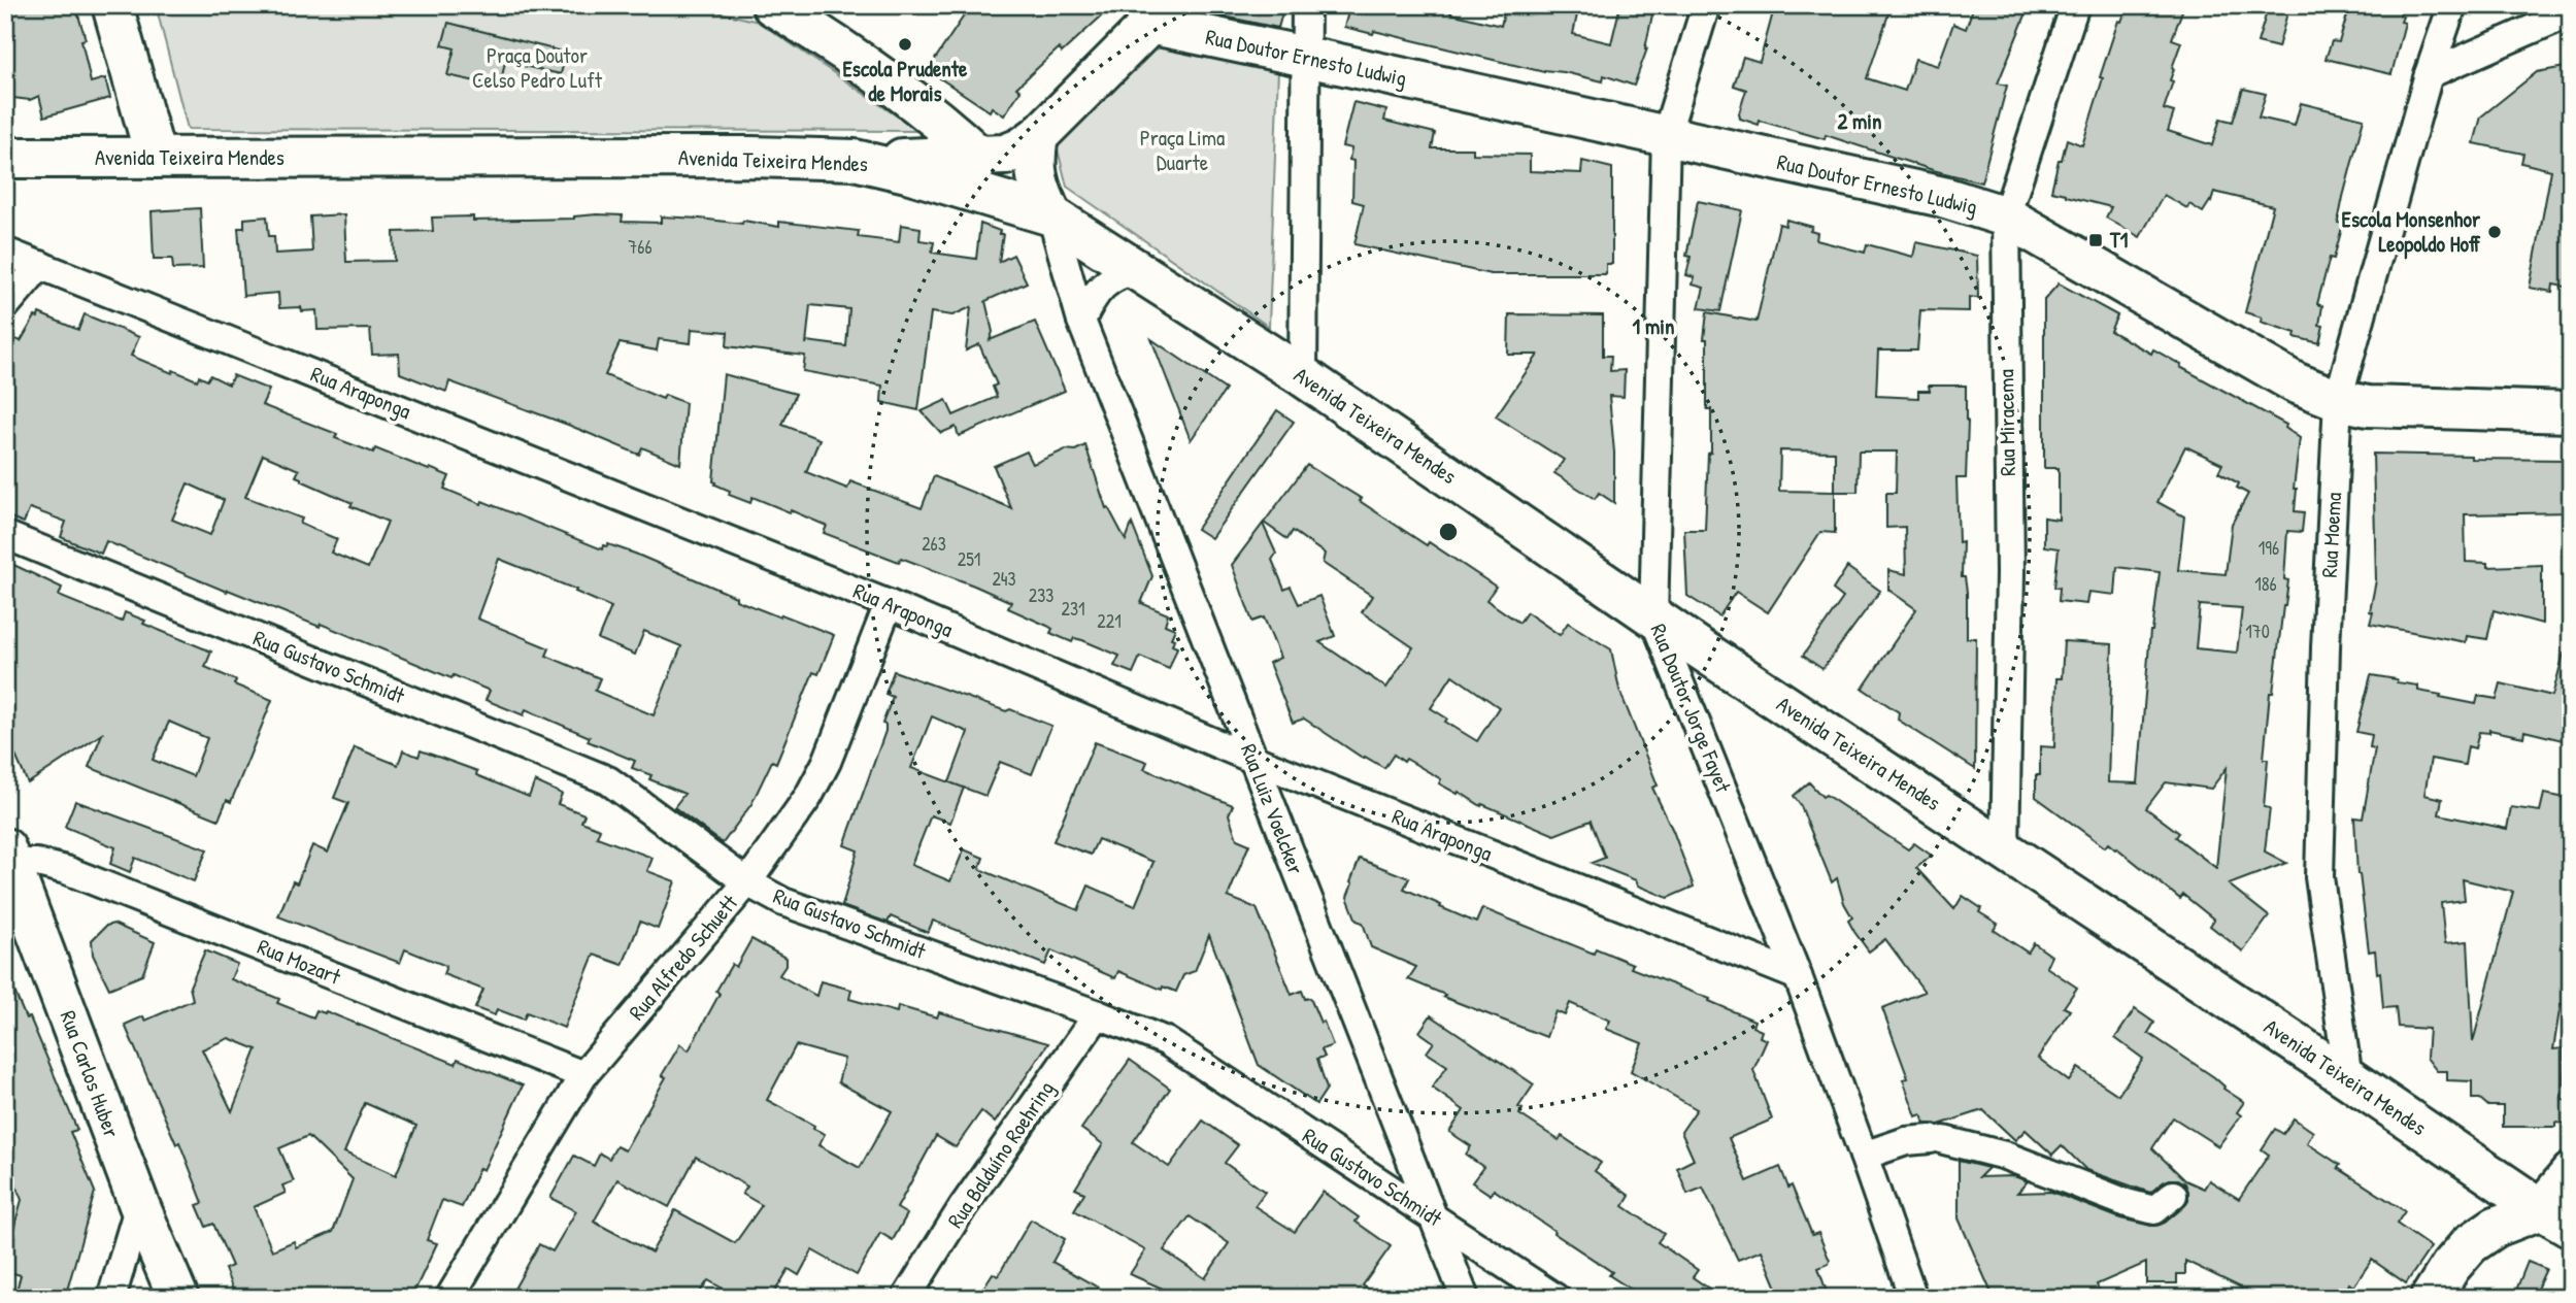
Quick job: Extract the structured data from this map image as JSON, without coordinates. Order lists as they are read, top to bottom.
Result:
{
  "streets": {
    "street": [
      "Rua Doutor Ernesto Ludwig",
      "Avenida Teixeira Mendes",
      "Rua Araponga",
      "Rua Miracema",
      "Rua Moema",
      "Rua Gustavo Schmidt",
      "Rua Doutor Jorge Fayet",
      "Rua Luiz Voelcker",
      "Rua Alfredo Schuett",
      "Rua Mozart",
      "Rua Carlos Huber",
      "Rua Balduíno Roehring"
    ]
  },
  "crossings": [
    ["Rua Doutor Ernesto Ludwig", "Rua Miracema"],
    ["Rua Doutor Ernesto Ludwig", "Rua Moema"],
    ["Rua Doutor Ernesto Ludwig", "Rua Doutor Jorge Fayet"],
    ["Avenida Teixeira Mendes", "Rua Miracema"],
    ["Avenida Teixeira Mendes", "Rua Moema"],
    ["Avenida Teixeira Mendes", "Rua Doutor Jorge Fayet"],
    ["Avenida Teixeira Mendes", "Rua Luiz Voelcker"],
    ["Rua Araponga", "Rua Doutor Jorge Fayet"],
    ["Rua Araponga", "Rua Luiz Voelcker"],
    ["Rua Araponga", "Rua Alfredo Schuett"],
    ["Rua Gustavo Schmidt", "Rua Luiz Voelcker"],
    ["Rua Gustavo Schmidt", "Rua Alfredo Schuett"],
    ["Rua Gustavo Schmidt", "Rua Balduíno Roehring"],
    ["Rua Alfredo Schuett", "Rua Mozart"],
    ["Rua Mozart", "Rua Carlos Huber"]
  ],
  "parks": ["Praça Doutor Celso Pedro Luft", "Praça Lima Duarte"],
  "places": {
    "other": ["Escola Prudente de Morais", "Escola Monsenhor Leopoldo Hoff"],
    "transit": ["T1"]
  },
  "house_numbers": [
    "766",
    "263",
    "196",
    "251",
    "243",
    "186",
    "233",
    "231",
    "221",
    "170"
  ],
  "rings": ["2 min", "1 min"]
}
